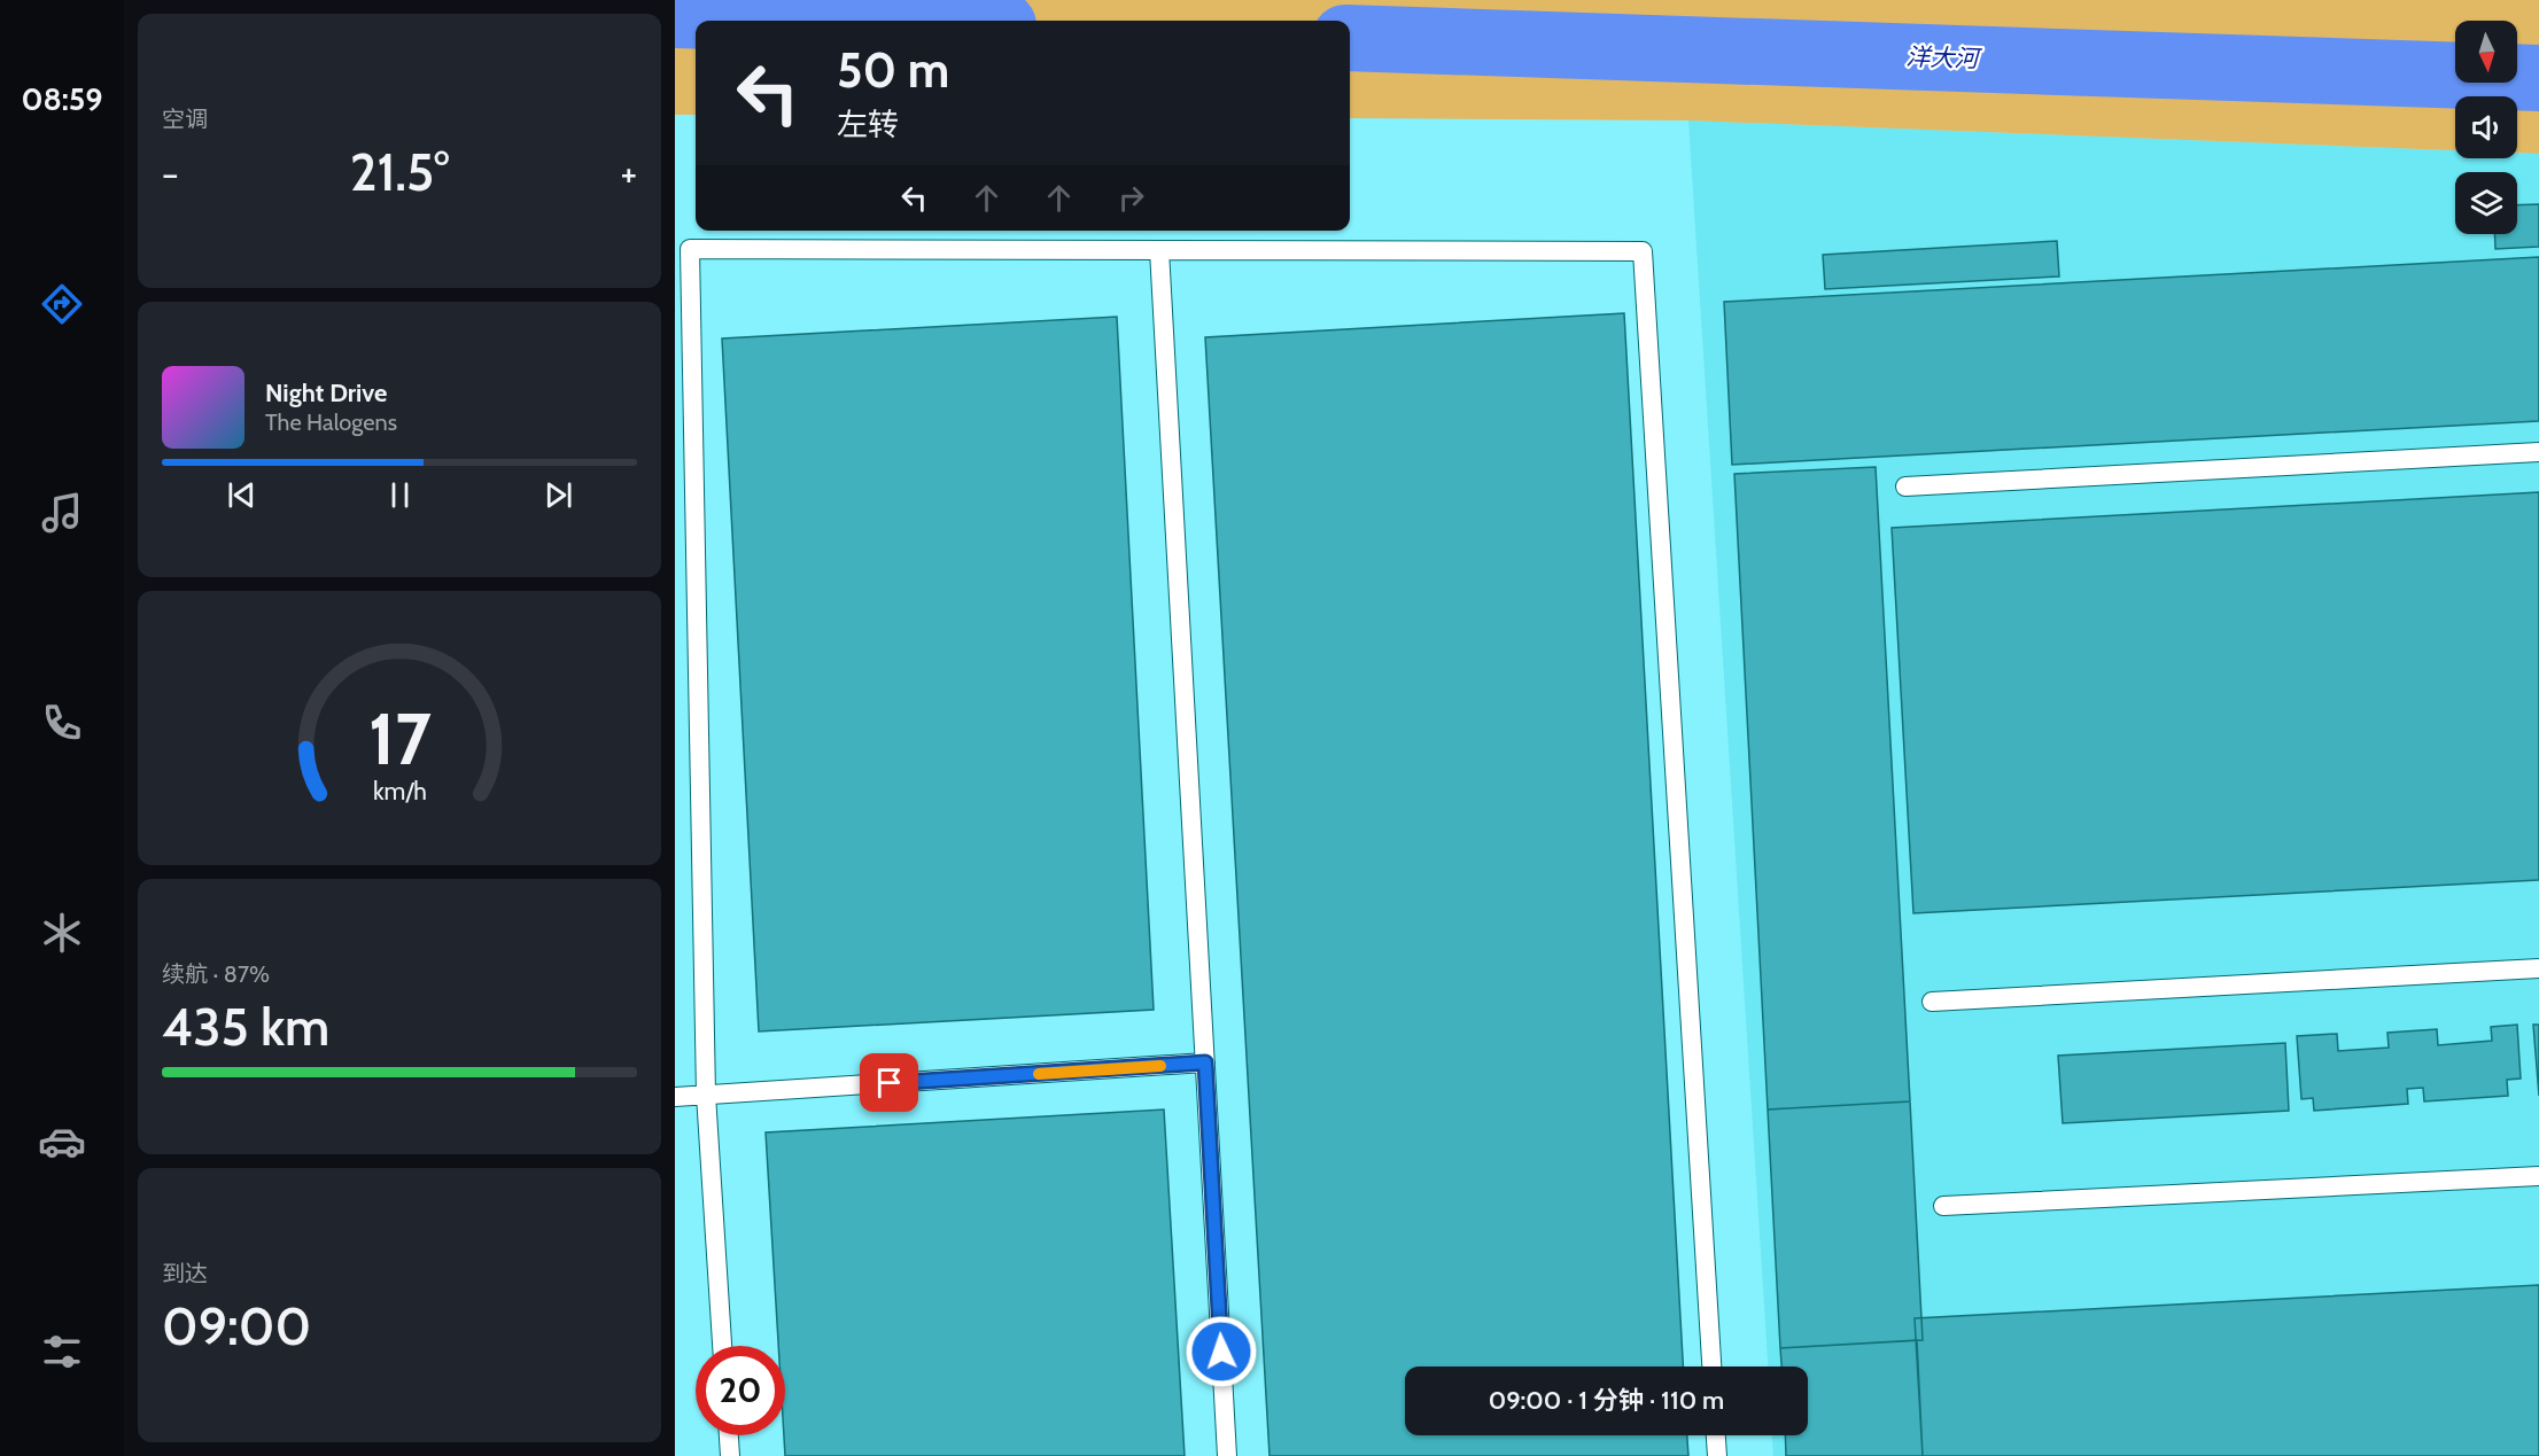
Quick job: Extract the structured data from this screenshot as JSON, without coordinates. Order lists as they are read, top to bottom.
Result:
{
  "water": ["洋大河"],
  "north": "bottom",
  "page": {
    "tabs": "08:59",
    "tile": [
      "空调",
      ["续航 · 87%", "435 km"],
      ["到达", "09:00"]
    ],
    "turn": ["50 m", "左转"],
    "heat": ["−", "21.5°", "+"],
    "song": ["Night Drive", "The Halogens"],
    "limit": "20",
    "trip": "09:00 · 1 分钟 · 110 m",
    "gauge": ["17", "km/h"]
  }
}
